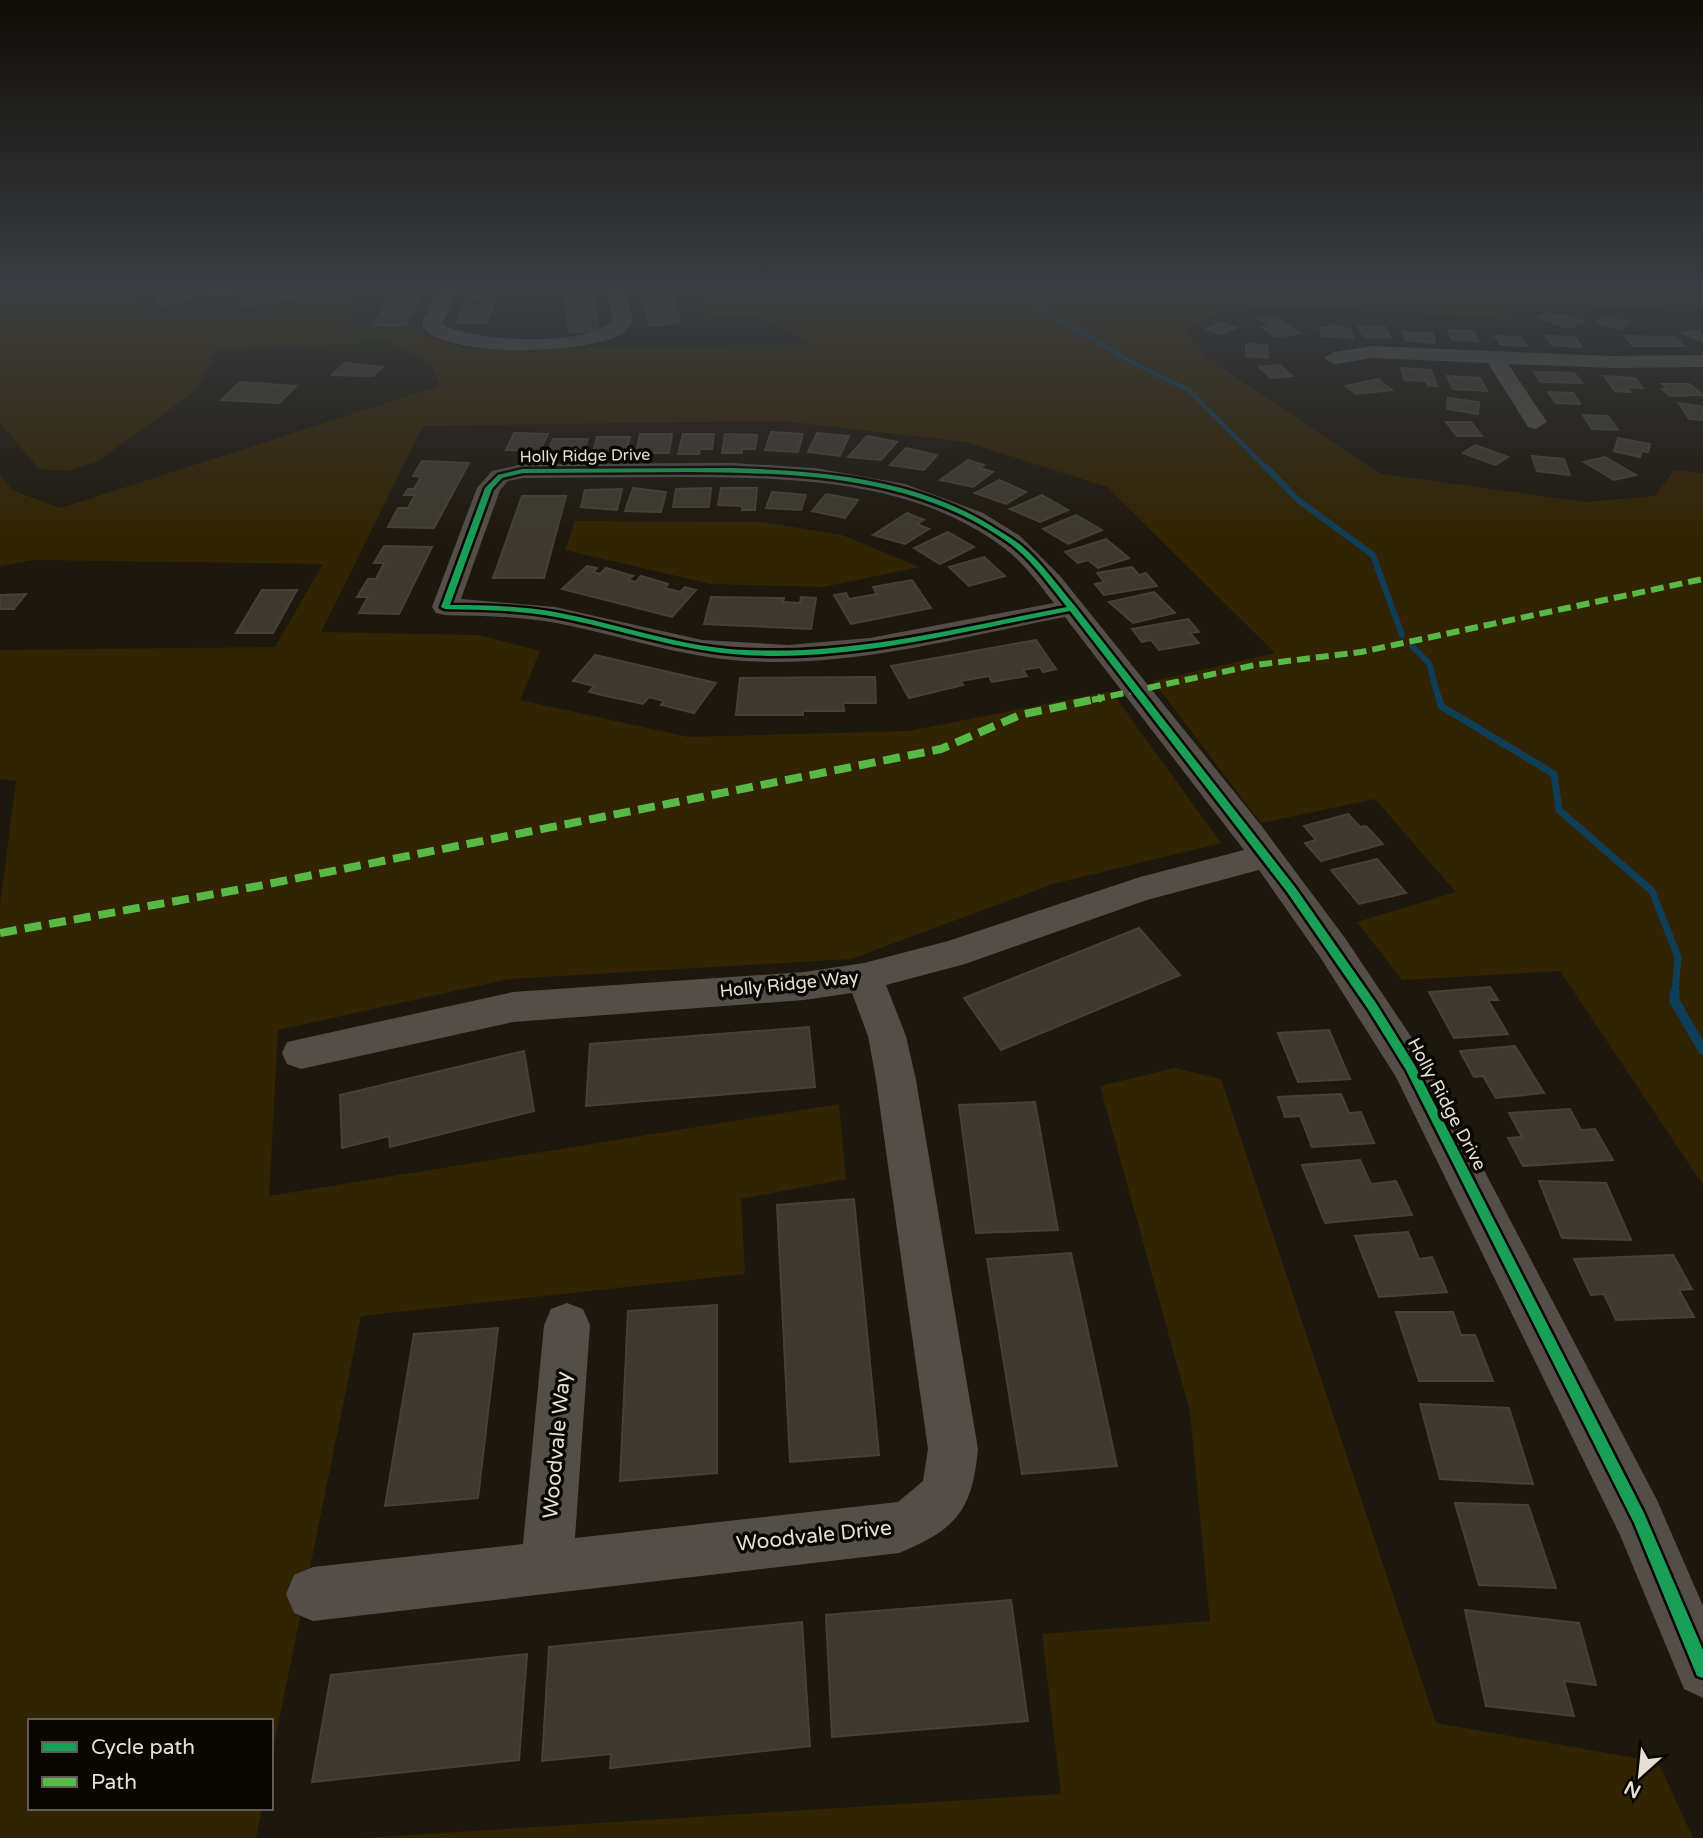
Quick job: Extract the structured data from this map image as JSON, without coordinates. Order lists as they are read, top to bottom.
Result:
{
  "streets": {
    "street": [
      "Holly Ridge Drive",
      "Holly Ridge Way",
      "Woodvale Way",
      "Woodvale Drive"
    ]
  },
  "crossings": [
    ["Holly Ridge Drive", "Holly Ridge Way"],
    ["Holly Ridge Way", "Woodvale Drive"],
    ["Woodvale Way", "Woodvale Drive"]
  ],
  "legend": ["Cycle path", "Path"],
  "north": "bottom left"
}
